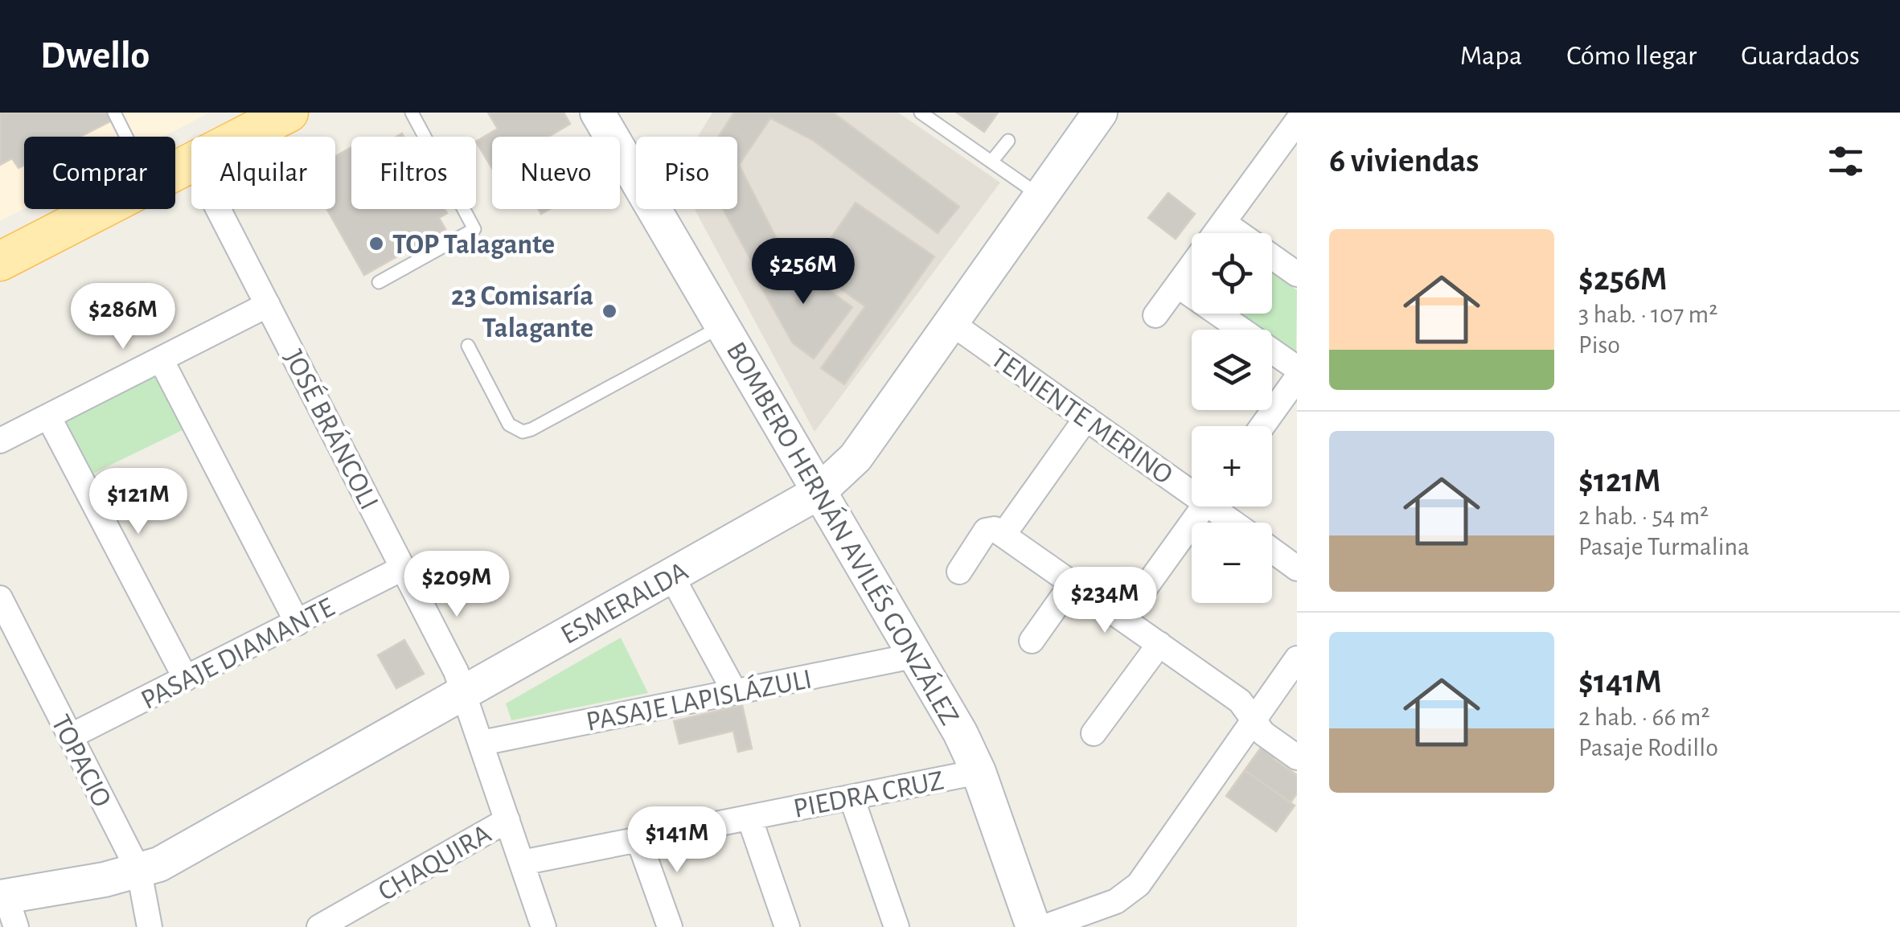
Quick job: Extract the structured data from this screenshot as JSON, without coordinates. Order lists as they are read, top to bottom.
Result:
{
  "streets": {
    "street": [
      "TENIENTE MERINO",
      "JOSÉ BRÁNCOLI",
      "BOMBERO HERNÁN AVILÉS GONZÁLEZ",
      "ESMERALDA",
      "PASAJE DIAMANTE",
      "PASAJE LAPISLÁZULI",
      "TOPACIO",
      "PIEDRA CRUZ",
      "CHAQUIRA"
    ]
  },
  "crossings": [
    ["TENIENTE MERINO", "ESMERALDA"],
    ["JOSÉ BRÁNCOLI", "ESMERALDA"],
    ["JOSÉ BRÁNCOLI", "PASAJE DIAMANTE"],
    ["JOSÉ BRÁNCOLI", "PASAJE LAPISLÁZULI"],
    ["JOSÉ BRÁNCOLI", "PIEDRA CRUZ"],
    ["JOSÉ BRÁNCOLI", "CHAQUIRA"],
    ["BOMBERO HERNÁN AVILÉS GONZÁLEZ", "ESMERALDA"],
    ["BOMBERO HERNÁN AVILÉS GONZÁLEZ", "PASAJE LAPISLÁZULI"],
    ["BOMBERO HERNÁN AVILÉS GONZÁLEZ", "PIEDRA CRUZ"],
    ["ESMERALDA", "TOPACIO"],
    ["PASAJE DIAMANTE", "TOPACIO"]
  ],
  "places": ["TOP Talagante", "23 Comisaría Talagante"],
  "page": {
    "header": "Dwello",
    "nav": ["Mapa", "Cómo llegar", "Guardados"],
    "heading": "6 viviendas",
    "chip": [
      "Comprar",
      "Alquilar",
      "Filtros",
      "Nuevo",
      "Piso"
    ],
    "list": [
      {
        "name": "$256M",
        "note": "3 hab. · 107 m² · Piso"
      },
      {
        "name": "$121M",
        "note": "2 hab. · 54 m² · Pasaje Turmalina"
      },
      {
        "name": "$141M",
        "note": "2 hab. · 66 m² · Pasaje Rodillo"
      }
    ],
    "map_buttons": ["+", "−"],
    "price": [
      "$256M",
      "$286M",
      "$121M",
      "$209M",
      "$234M",
      "$141M"
    ]
  }
}
